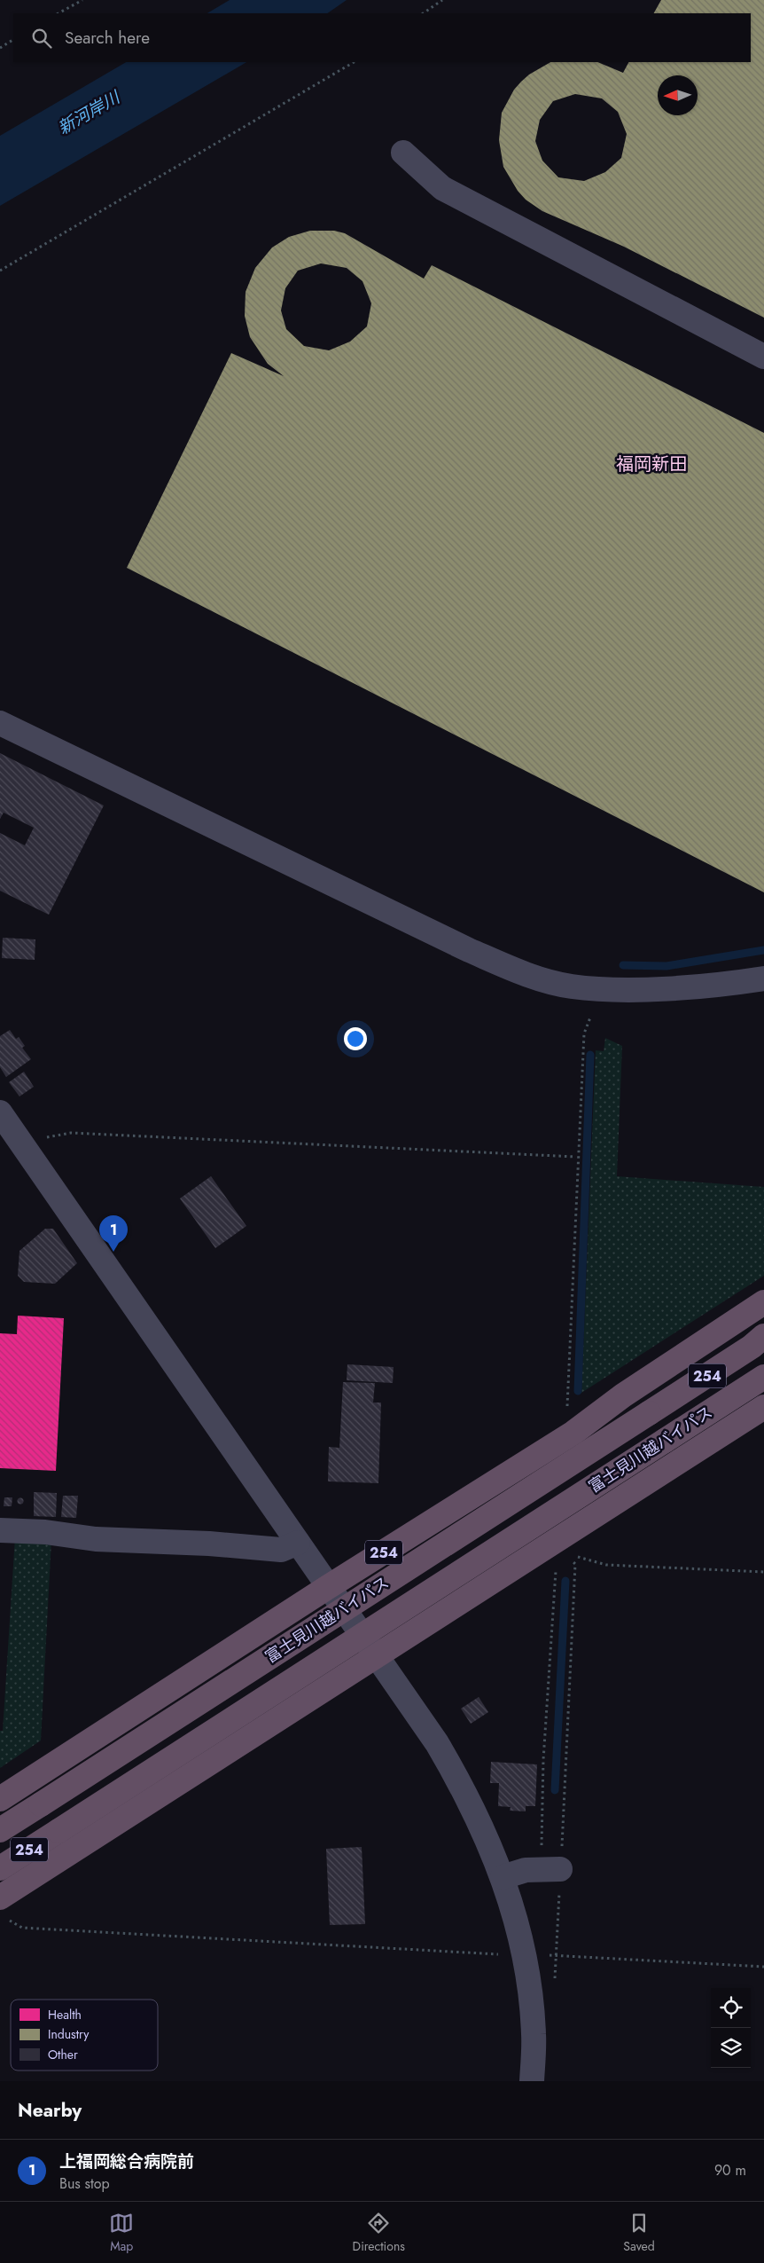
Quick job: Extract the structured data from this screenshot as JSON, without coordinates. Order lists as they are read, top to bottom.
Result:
{
  "streets": {
    "highway": ["254", "富士見川越バイパス"]
  },
  "districts": ["福岡新田"],
  "water": ["新河岸川"],
  "legend": ["Health", "Industry", "Other"],
  "north": "left",
  "page": {
    "search": "Search here",
    "pins": "1",
    "heading": "Nearby",
    "list": [
      {
        "mark": "1",
        "name": "上福岡総合病院前",
        "note": "Bus stop",
        "value": "90 m"
      }
    ],
    "nav": ["Map", "Directions", "Saved"]
  }
}
